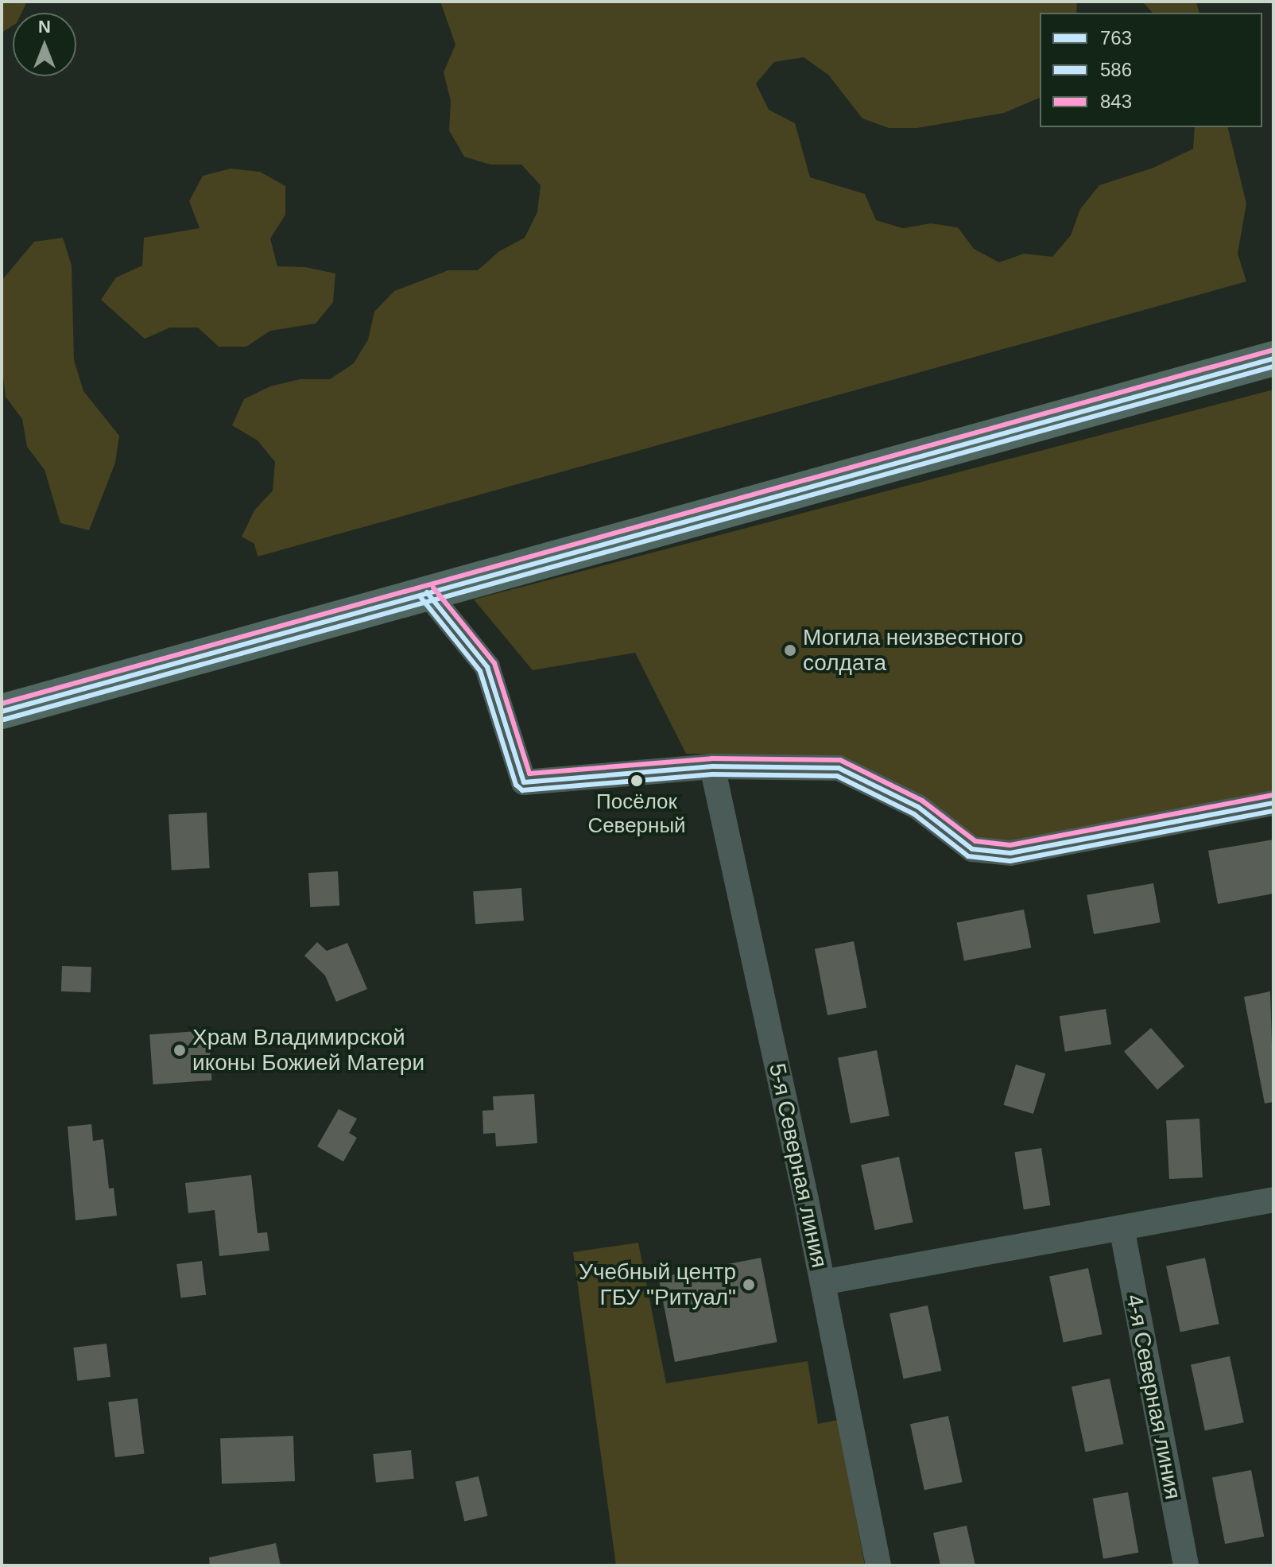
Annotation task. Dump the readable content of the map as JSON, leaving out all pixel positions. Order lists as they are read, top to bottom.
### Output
{
  "streets": {
    "street": ["5-я Северная линия", "4-я Северная линия"]
  },
  "places": [
    "Могила неизвестного солдата",
    "Посёлок Северный",
    "Храм Владимирской иконы Божией Матери",
    "Учебный центр ГБУ \"Ритуал\""
  ],
  "lines": ["transit line 843", "transit line 763", "transit line 586"],
  "legend": ["763", "586", "843"],
  "north": "top"
}
